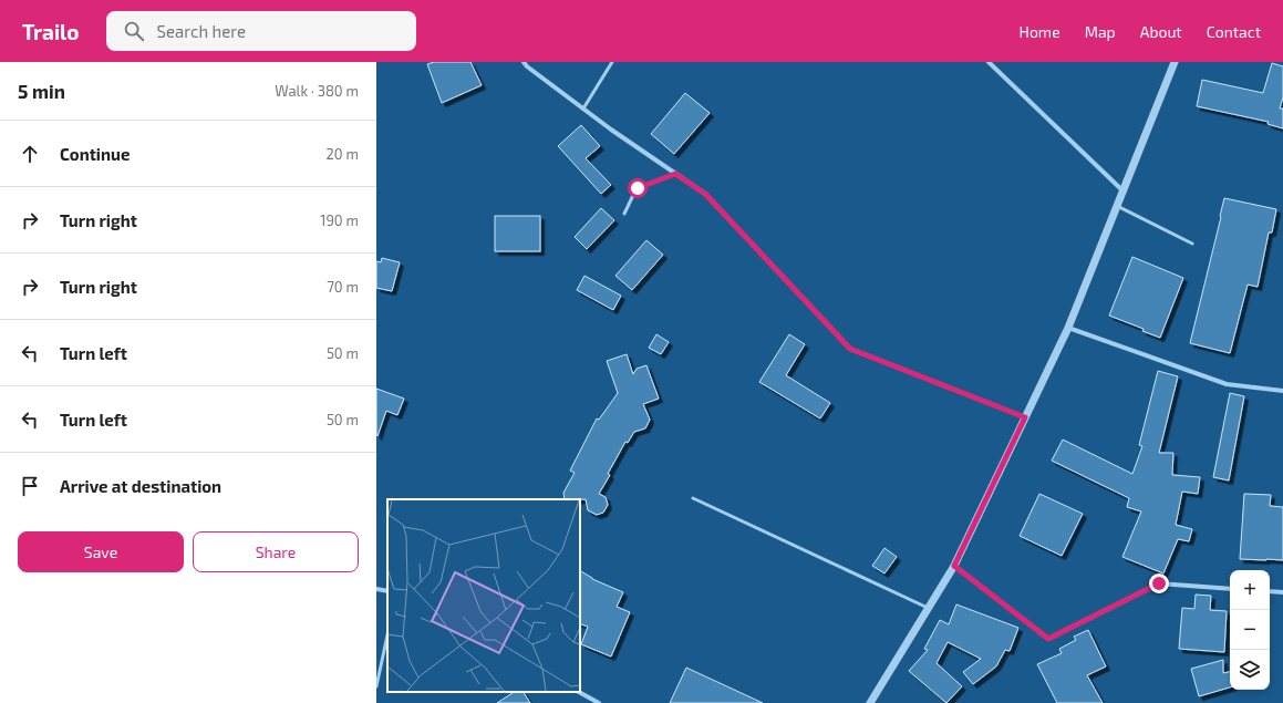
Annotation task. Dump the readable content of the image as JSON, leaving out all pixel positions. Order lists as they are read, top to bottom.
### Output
{
  "page": {
    "header": "Trailo",
    "search": "Search here",
    "nav": [
      "Home",
      "Map",
      "About",
      "Contact"
    ],
    "heading": ["5 min", "Walk · 380 m"],
    "list": [
      ["Continue", "20 m"],
      ["Turn right", "190 m"],
      ["Turn right", "70 m"],
      ["Turn left", "50 m"],
      ["Turn left", "50 m"],
      "Arrive at destination"
    ],
    "buttons": ["Save", "Share"],
    "map_buttons": ["+", "−"]
  }
}
